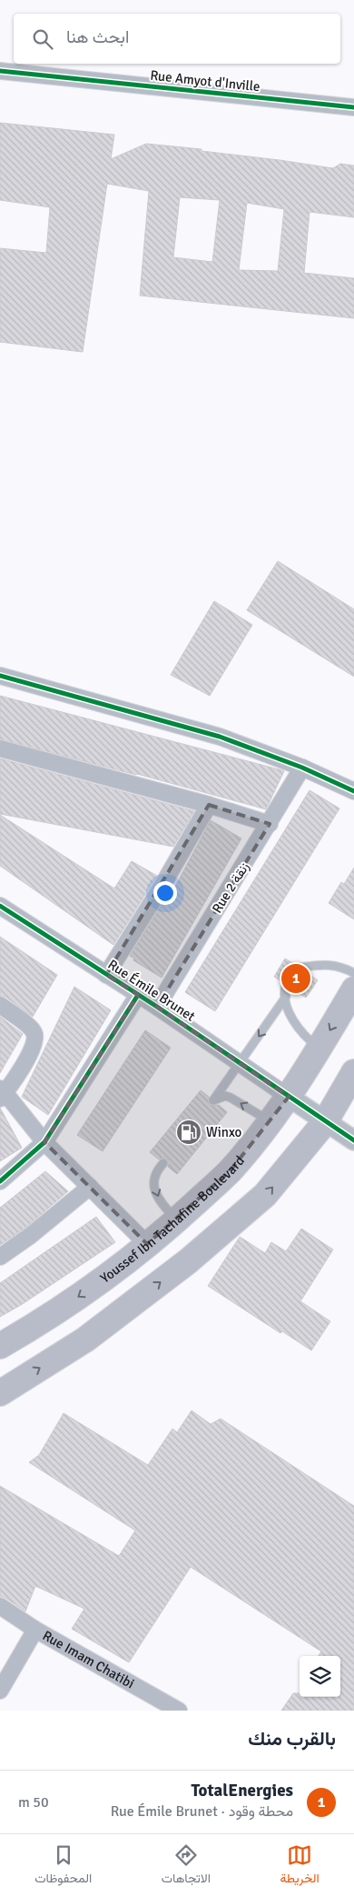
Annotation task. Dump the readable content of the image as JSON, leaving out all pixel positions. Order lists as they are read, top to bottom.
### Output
{
  "streets": {
    "main road": ["Youssef Ibn Tachafine Boulevard"],
    "street": [
      "Rue Amyot d'Inville",
      "Rue 2 زنقة",
      "Rue Émile Brunet",
      "Rue Imam Chatibi"
    ]
  },
  "crossings": [
    ["Rue 2 زنقة", "Rue Émile Brunet"],
    ["Rue Émile Brunet", "Youssef Ibn Tachafine Boulevard"]
  ],
  "places": {
    "fuel station": ["Winxo"]
  },
  "page": {
    "search": "ابحث هنا",
    "pins": "1",
    "heading": "بالقرب منك",
    "list": [
      {
        "mark": "1",
        "name": "TotalEnergies",
        "note": "محطة وقود · Rue Émile Brunet",
        "value": "50 m"
      }
    ],
    "nav": ["الخريطة", "الاتجاهات", "المحفوظات"]
  }
}
